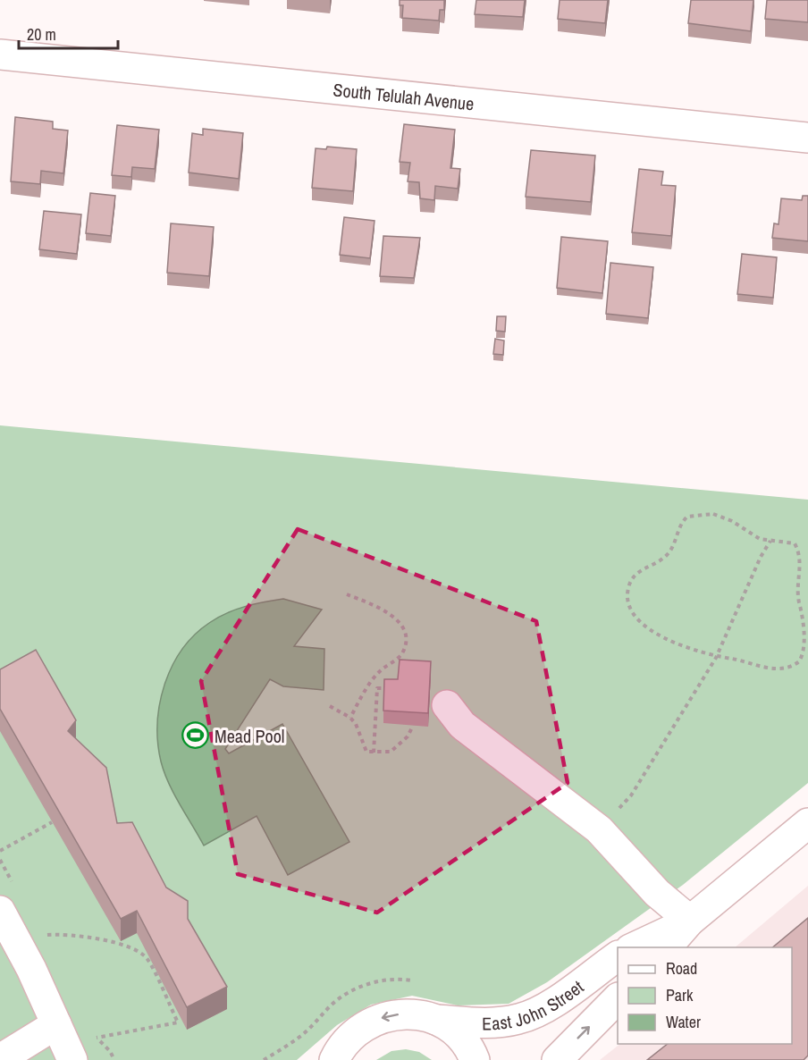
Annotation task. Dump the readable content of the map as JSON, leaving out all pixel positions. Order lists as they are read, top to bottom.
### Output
{
  "streets": {
    "street": ["South Telulah Avenue", "East John Street"]
  },
  "places": {
    "sports": ["Mead Pool"]
  },
  "legend": ["Road", "Park", "Water"],
  "scale_bar": "20 m"
}
